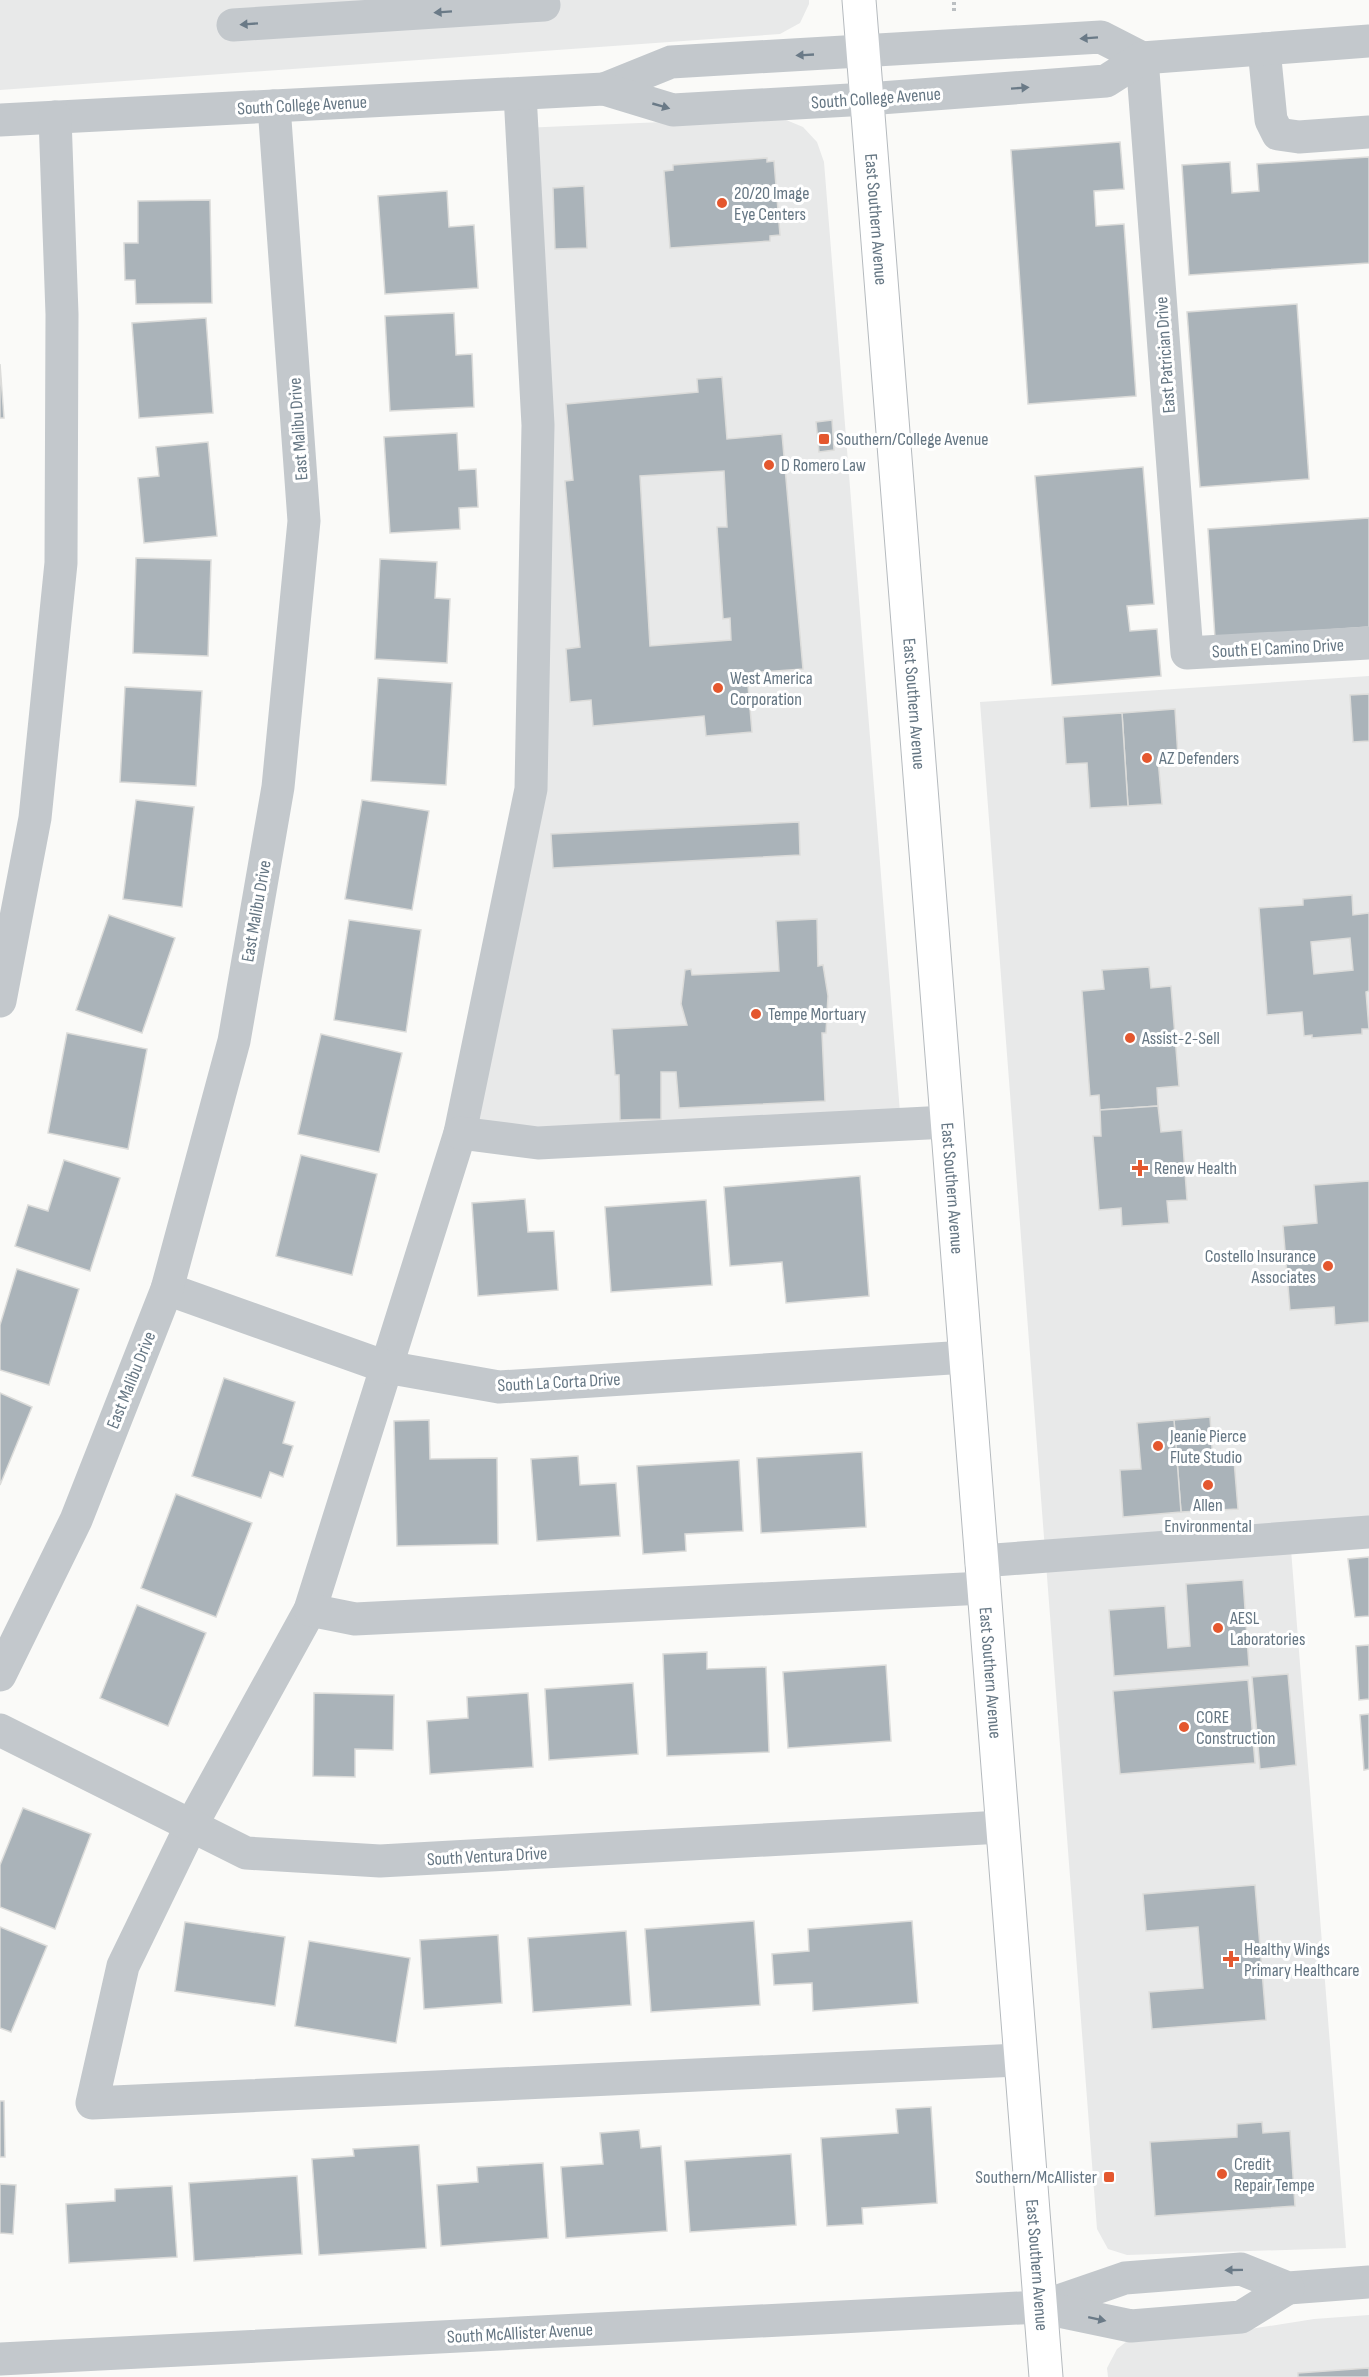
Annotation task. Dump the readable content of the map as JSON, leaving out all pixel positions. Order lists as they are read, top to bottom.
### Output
{
  "streets": {
    "main road": ["East Southern Avenue"],
    "street": [
      "South College Avenue",
      "East Patrician Drive",
      "East Malibu Drive",
      "South El Camino Drive",
      "South La Corta Drive",
      "South Ventura Drive",
      "South McAllister Avenue"
    ]
  },
  "crossings": [
    ["South College Avenue", "East Southern Avenue"],
    ["South College Avenue", "East Patrician Drive"],
    ["South College Avenue", "East Malibu Drive"],
    ["East Southern Avenue", "South La Corta Drive"],
    ["East Southern Avenue", "South Ventura Drive"],
    ["East Southern Avenue", "South McAllister Avenue"],
    ["East Patrician Drive", "South El Camino Drive"],
    ["East Malibu Drive", "South La Corta Drive"]
  ],
  "places": {
    "other": [
      "20/20 Image Eye Centers",
      "D Romero Law",
      "West America Corporation",
      "AZ Defenders",
      "Tempe Mortuary",
      "Assist-2-Sell",
      "Costello Insurance Associates",
      "Jeanie Pierce Flute Studio",
      "Allen Environmental",
      "AESL Laboratories",
      "CORE Construction",
      "Credit Repair Tempe"
    ],
    "transit": ["Southern/College Avenue", "Southern/McAllister"],
    "health": ["Renew Health", "Healthy Wings Primary Healthcare"]
  }
}
